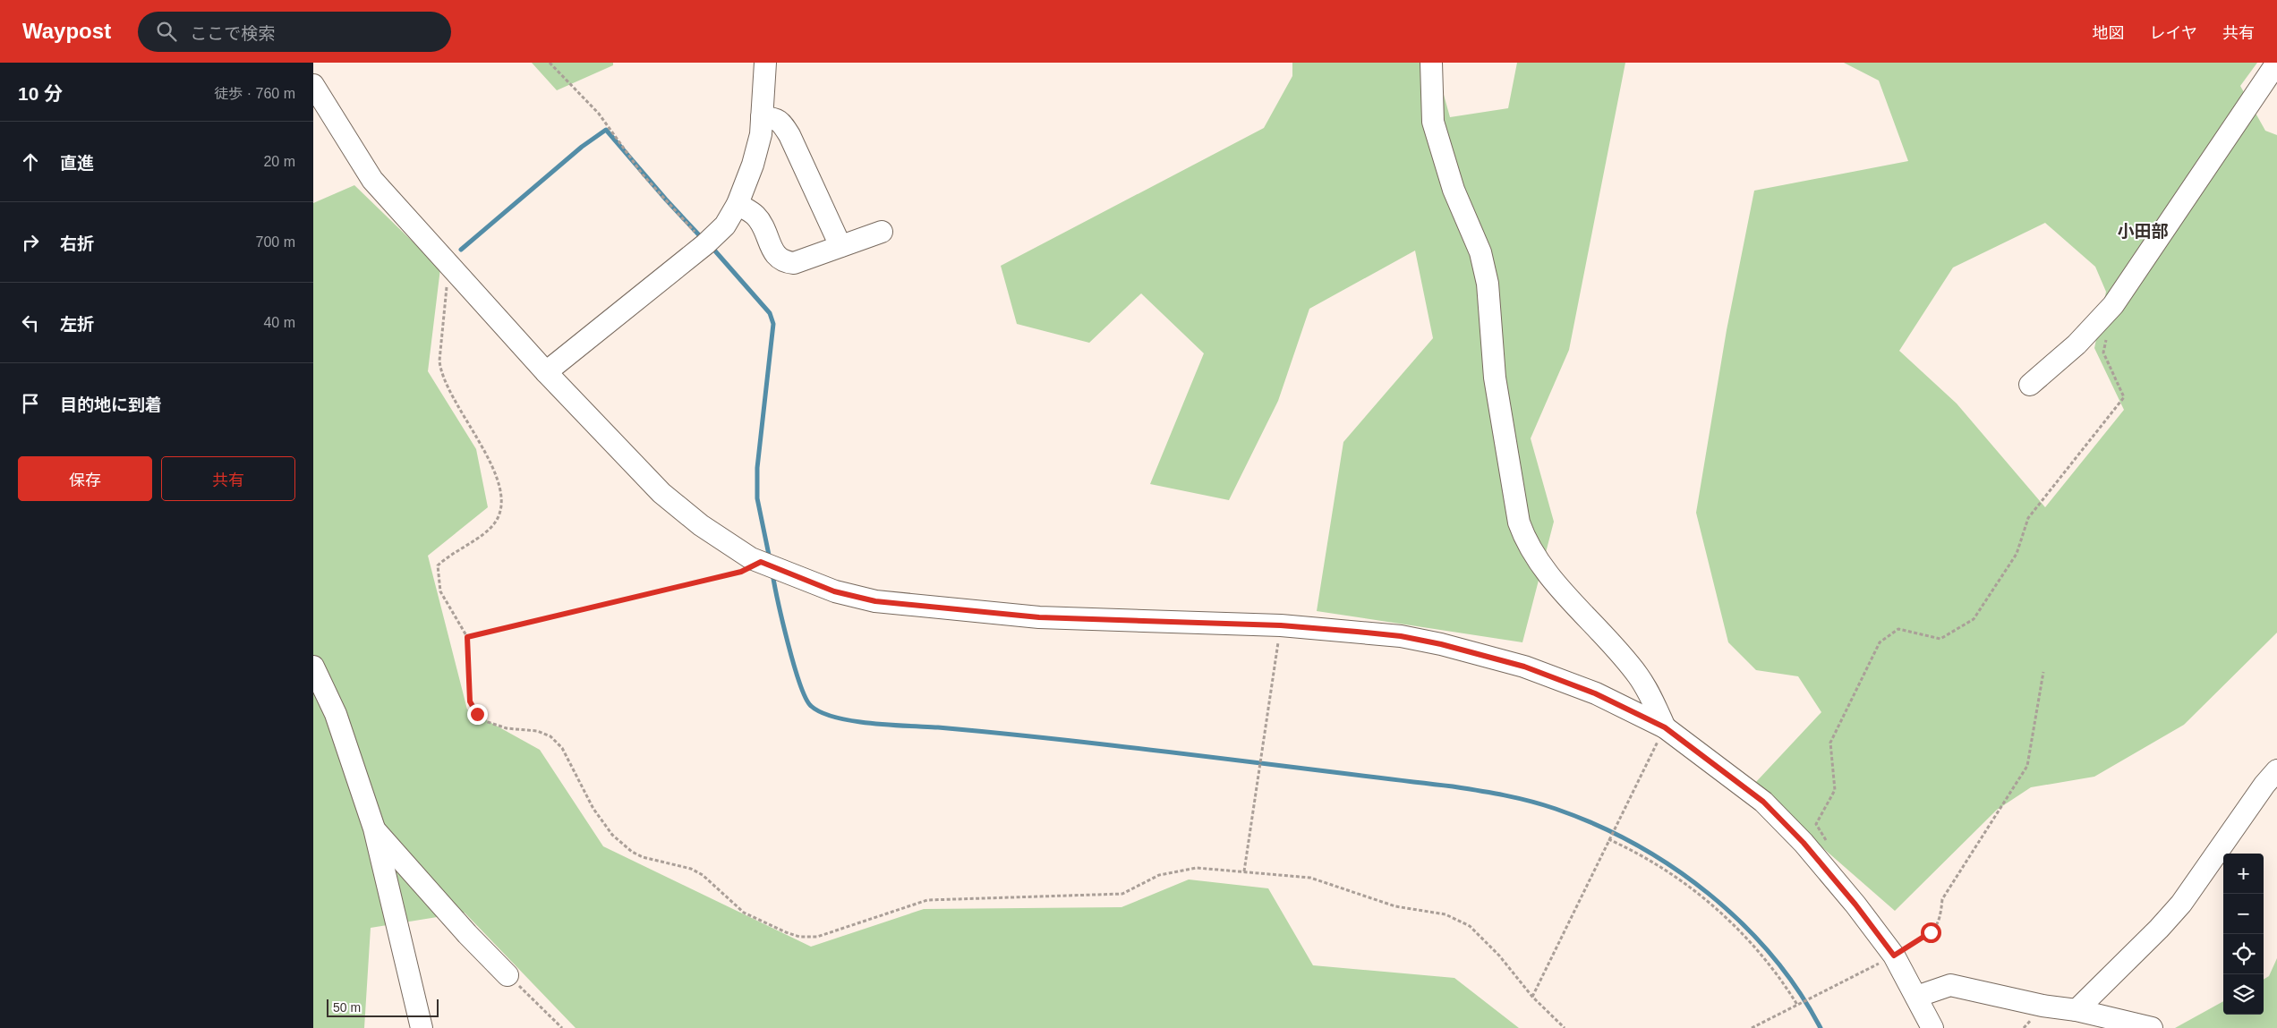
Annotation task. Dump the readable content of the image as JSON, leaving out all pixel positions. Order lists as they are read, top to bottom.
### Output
{
  "districts": ["小田部"],
  "scale_bar": "50 m",
  "page": {
    "header": "Waypost",
    "search": "ここで検索",
    "nav": ["地図", "レイヤ", "共有"],
    "heading": ["10 分", "徒歩 · 760 m"],
    "list": [
      ["直進", "20 m"],
      ["右折", "700 m"],
      ["左折", "40 m"],
      "目的地に到着"
    ],
    "buttons": ["保存", "共有"],
    "map_buttons": ["+", "−"],
    "scale": "50 m"
  }
}
